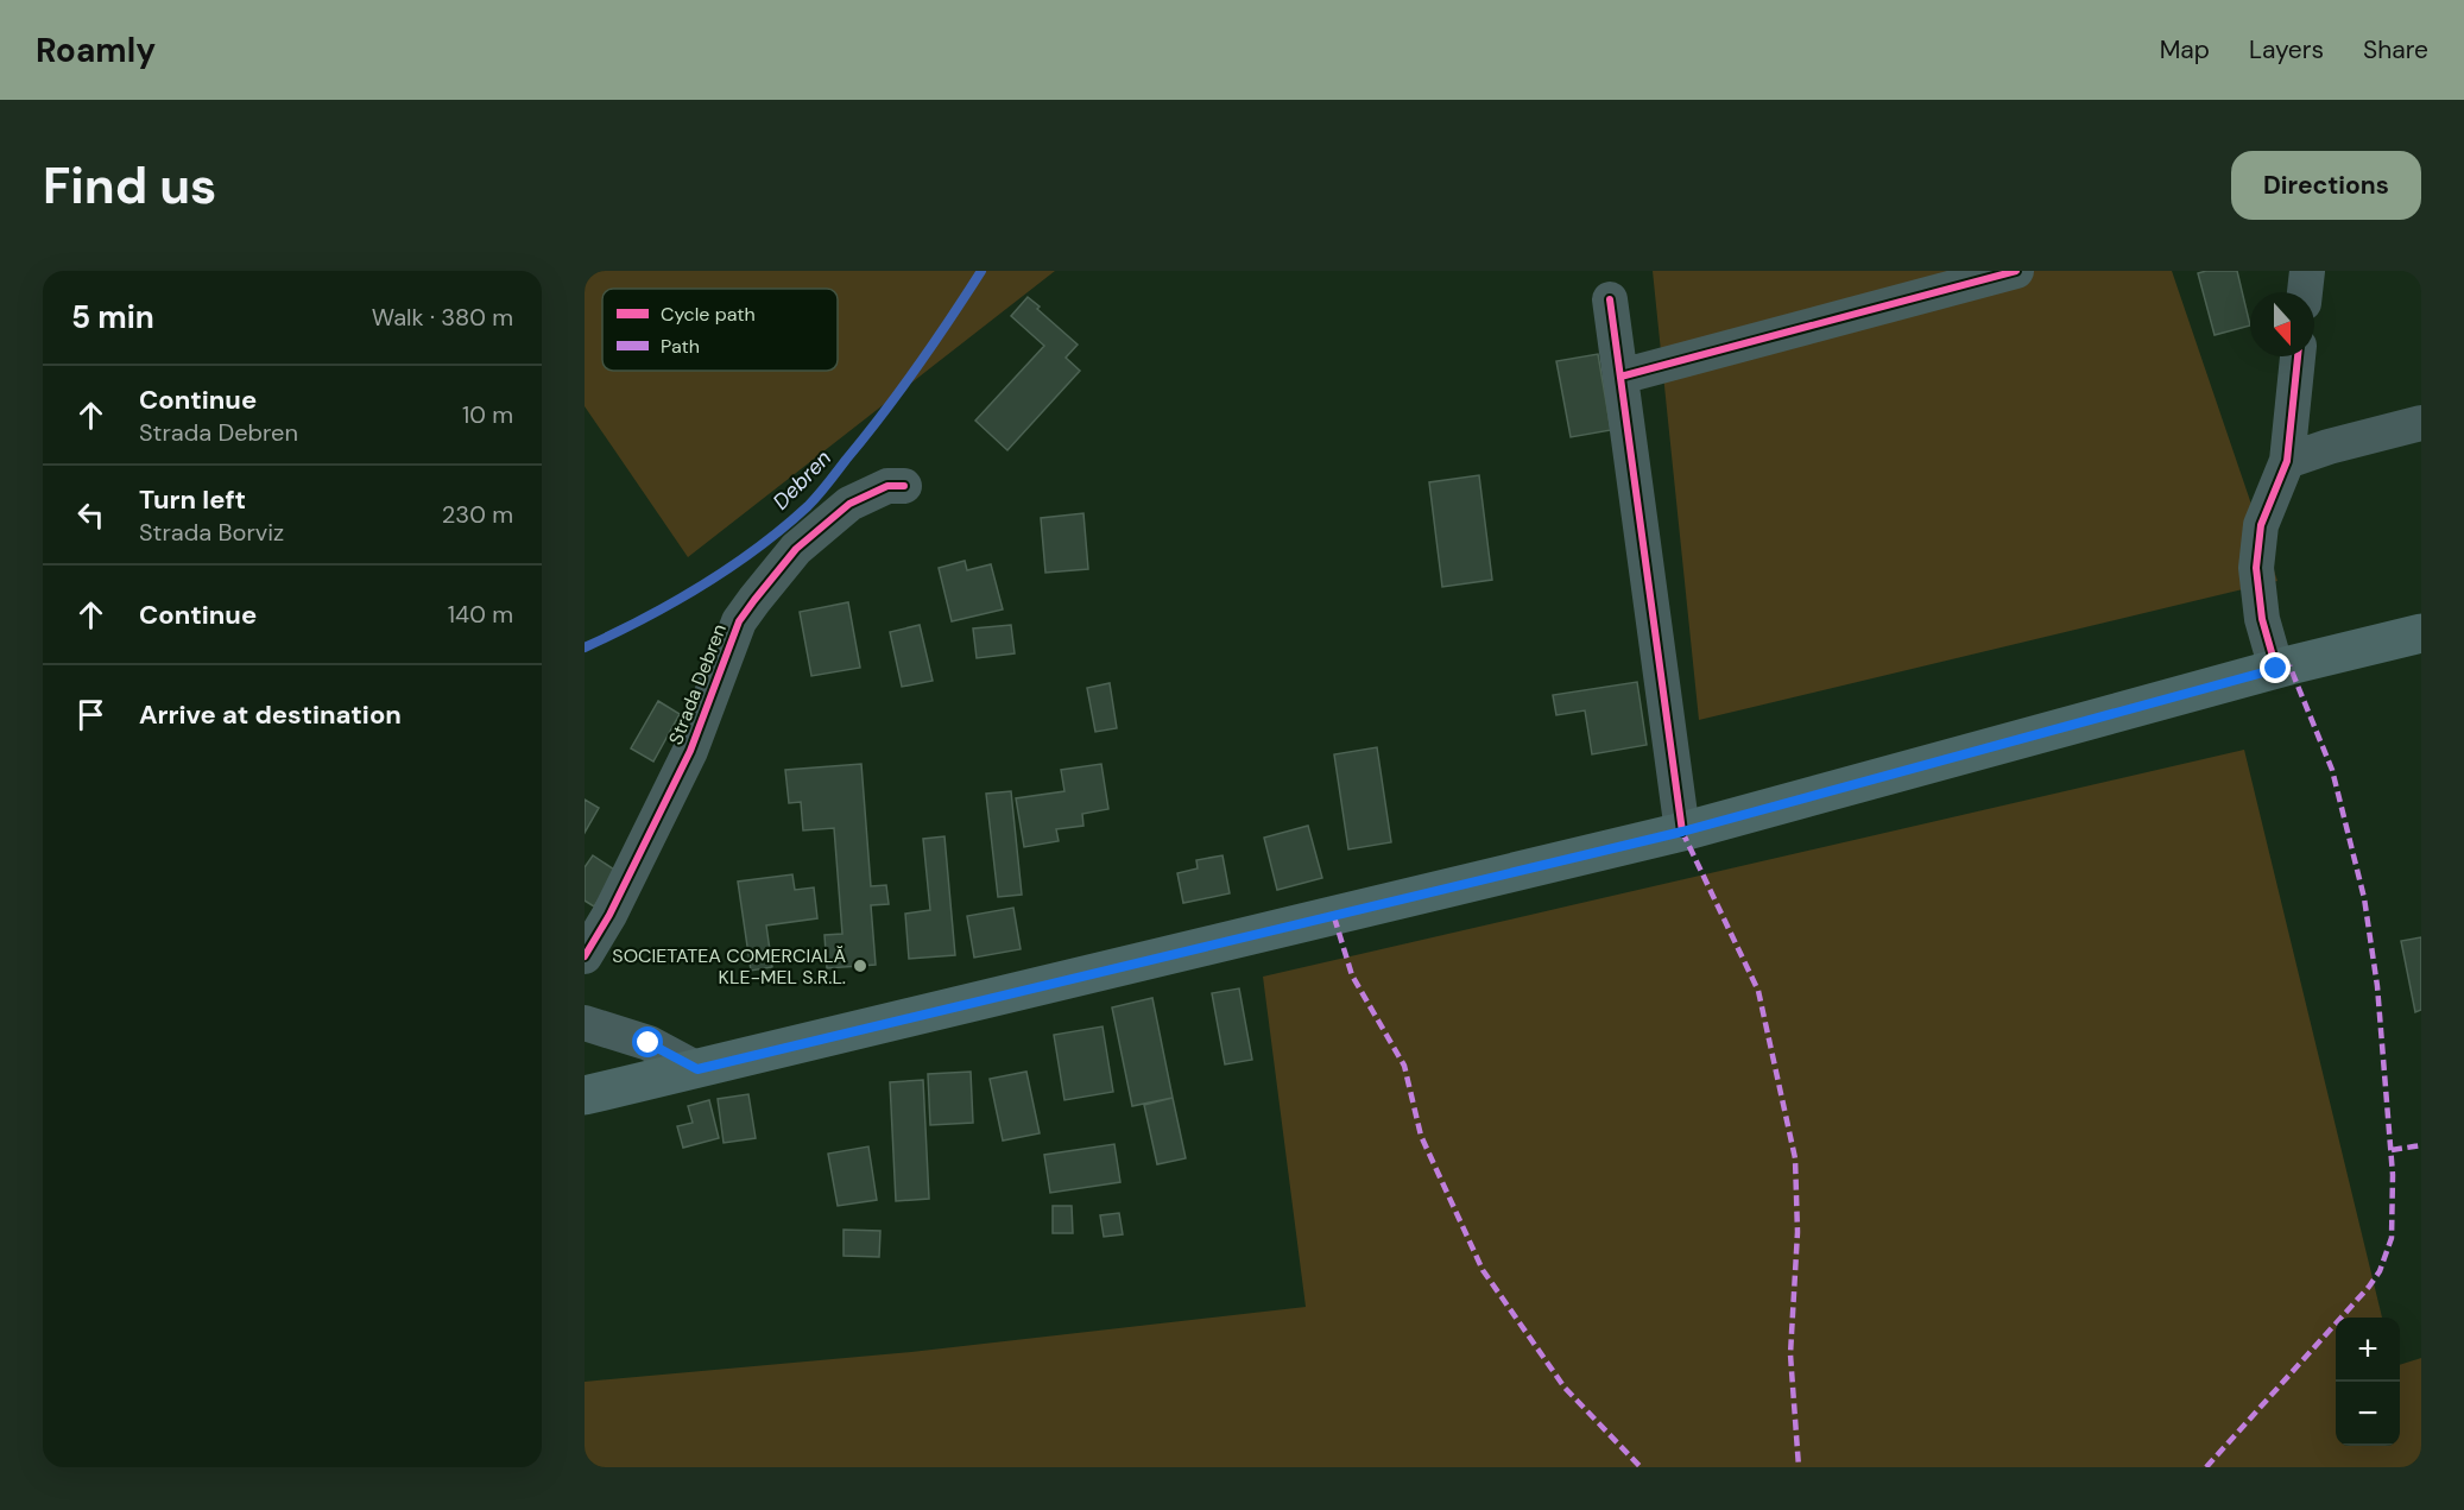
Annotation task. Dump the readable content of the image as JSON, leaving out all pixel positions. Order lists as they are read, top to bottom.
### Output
{
  "streets": {
    "street": ["Strada Debren"]
  },
  "water": ["Debren"],
  "places": ["SOCIETATEA COMERCIALĂ KLE-MEL S.R.L."],
  "legend": ["Cycle path", "Path"],
  "north": "bottom",
  "page": {
    "header": "Roamly",
    "nav": ["Map", "Layers", "Share"],
    "buttons": "Directions",
    "title": "Find us",
    "heading": ["5 min", "Walk · 380 m"],
    "list": [
      ["Continue", "Strada Debren", "10 m"],
      ["Turn left", "Strada Borviz", "230 m"],
      ["Continue", "140 m"],
      "Arrive at destination"
    ],
    "map_buttons": ["+", "−"]
  }
}
